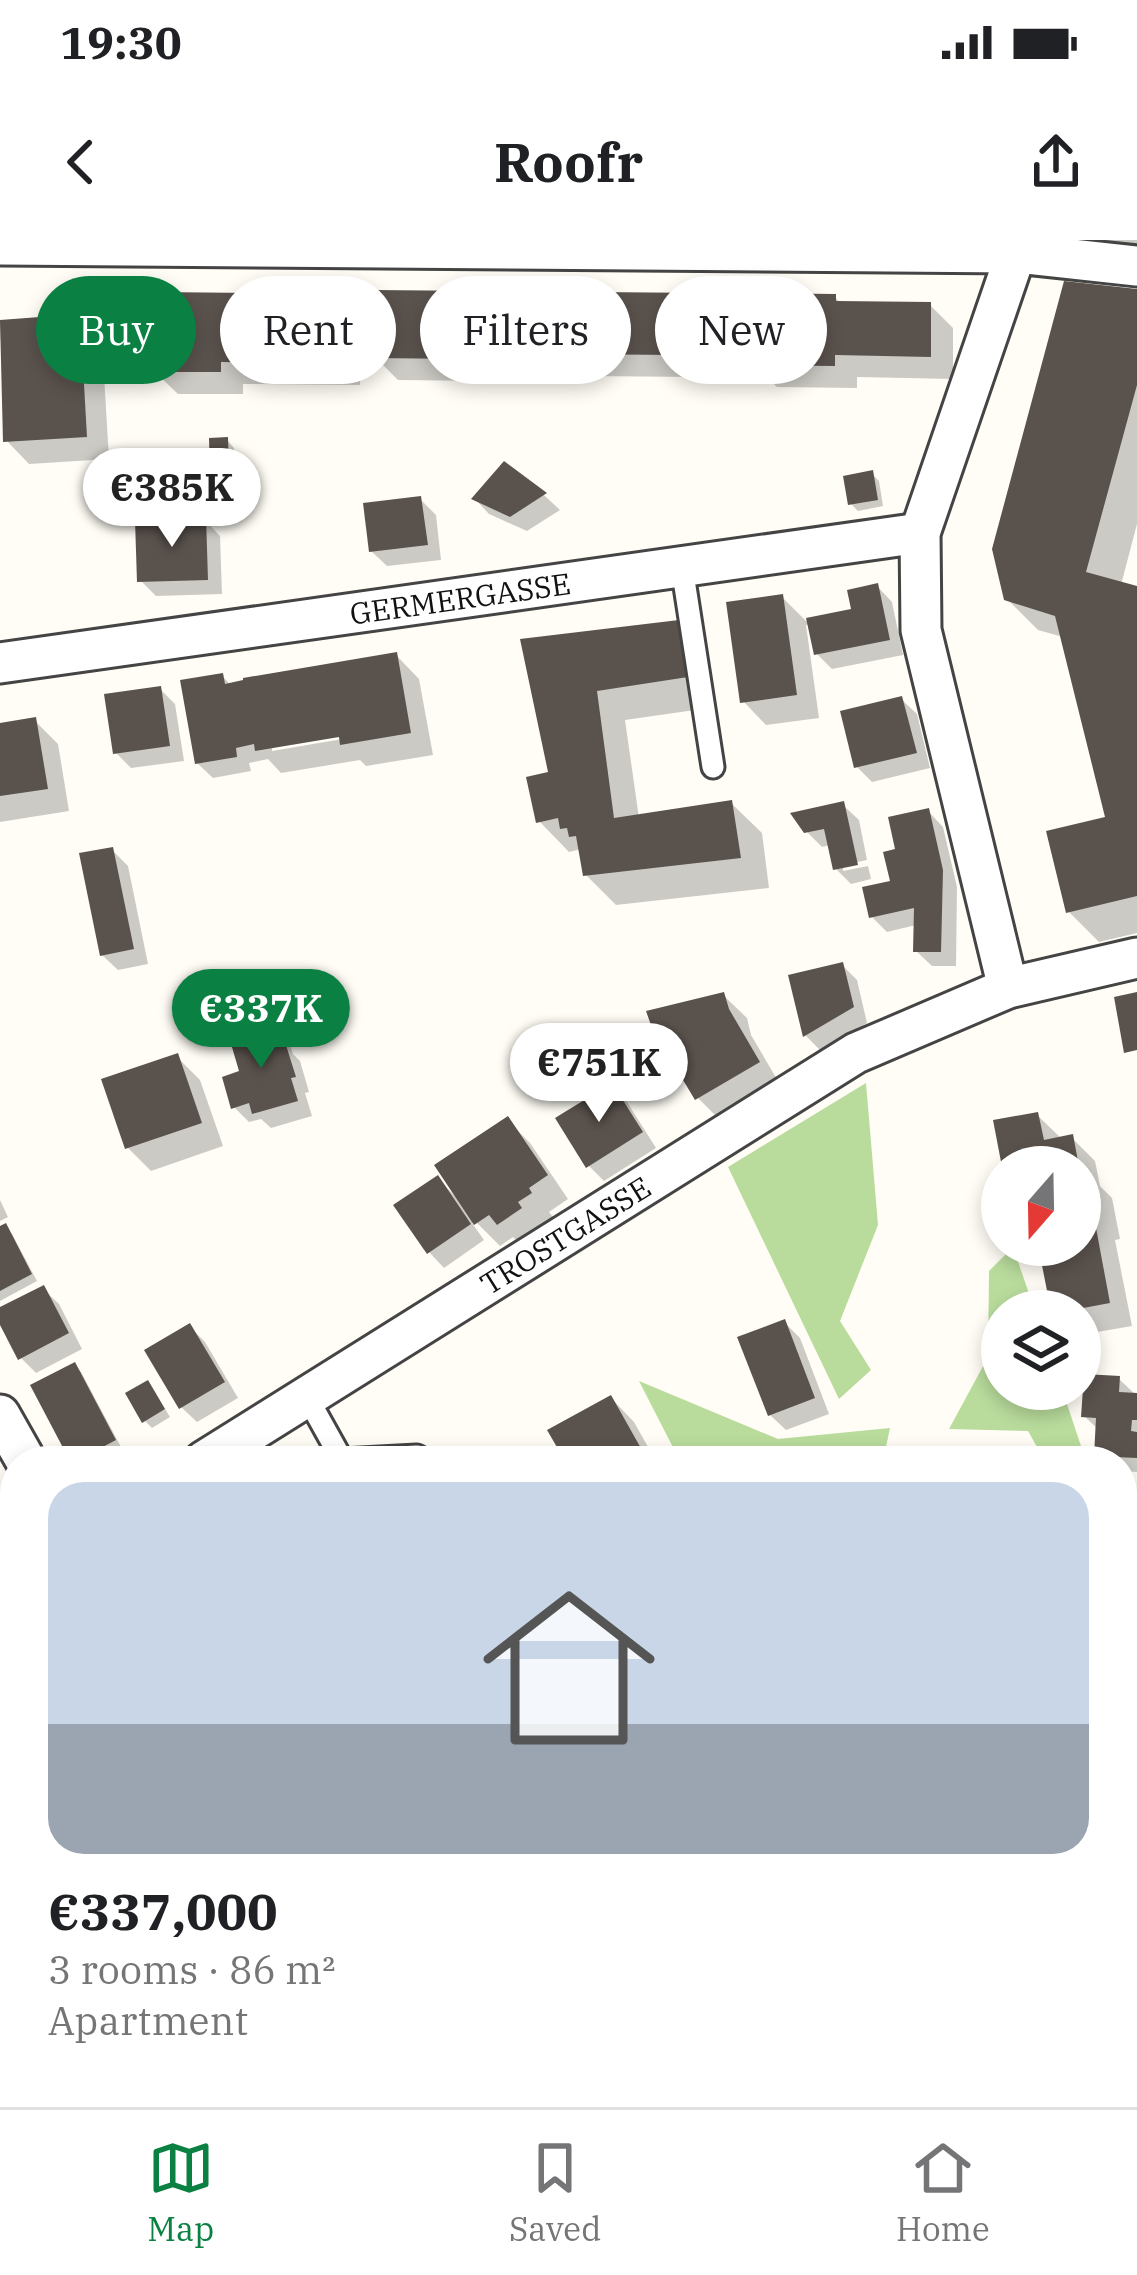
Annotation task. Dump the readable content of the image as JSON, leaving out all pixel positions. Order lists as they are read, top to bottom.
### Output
{
  "streets": {
    "street": ["GERMERGASSE", "TROSTGASSE"]
  },
  "north": "bottom",
  "page": {
    "status": "19:30",
    "header": "Roofr",
    "chip": [
      "Buy",
      "Rent",
      "Filters",
      "New"
    ],
    "price": ["€385K", "€337K", "€751K"],
    "list": [
      {
        "name": "€337,000",
        "note": "3 rooms · 86 m² · Apartment"
      }
    ],
    "tabs": ["Map", "Saved", "Home"]
  }
}
